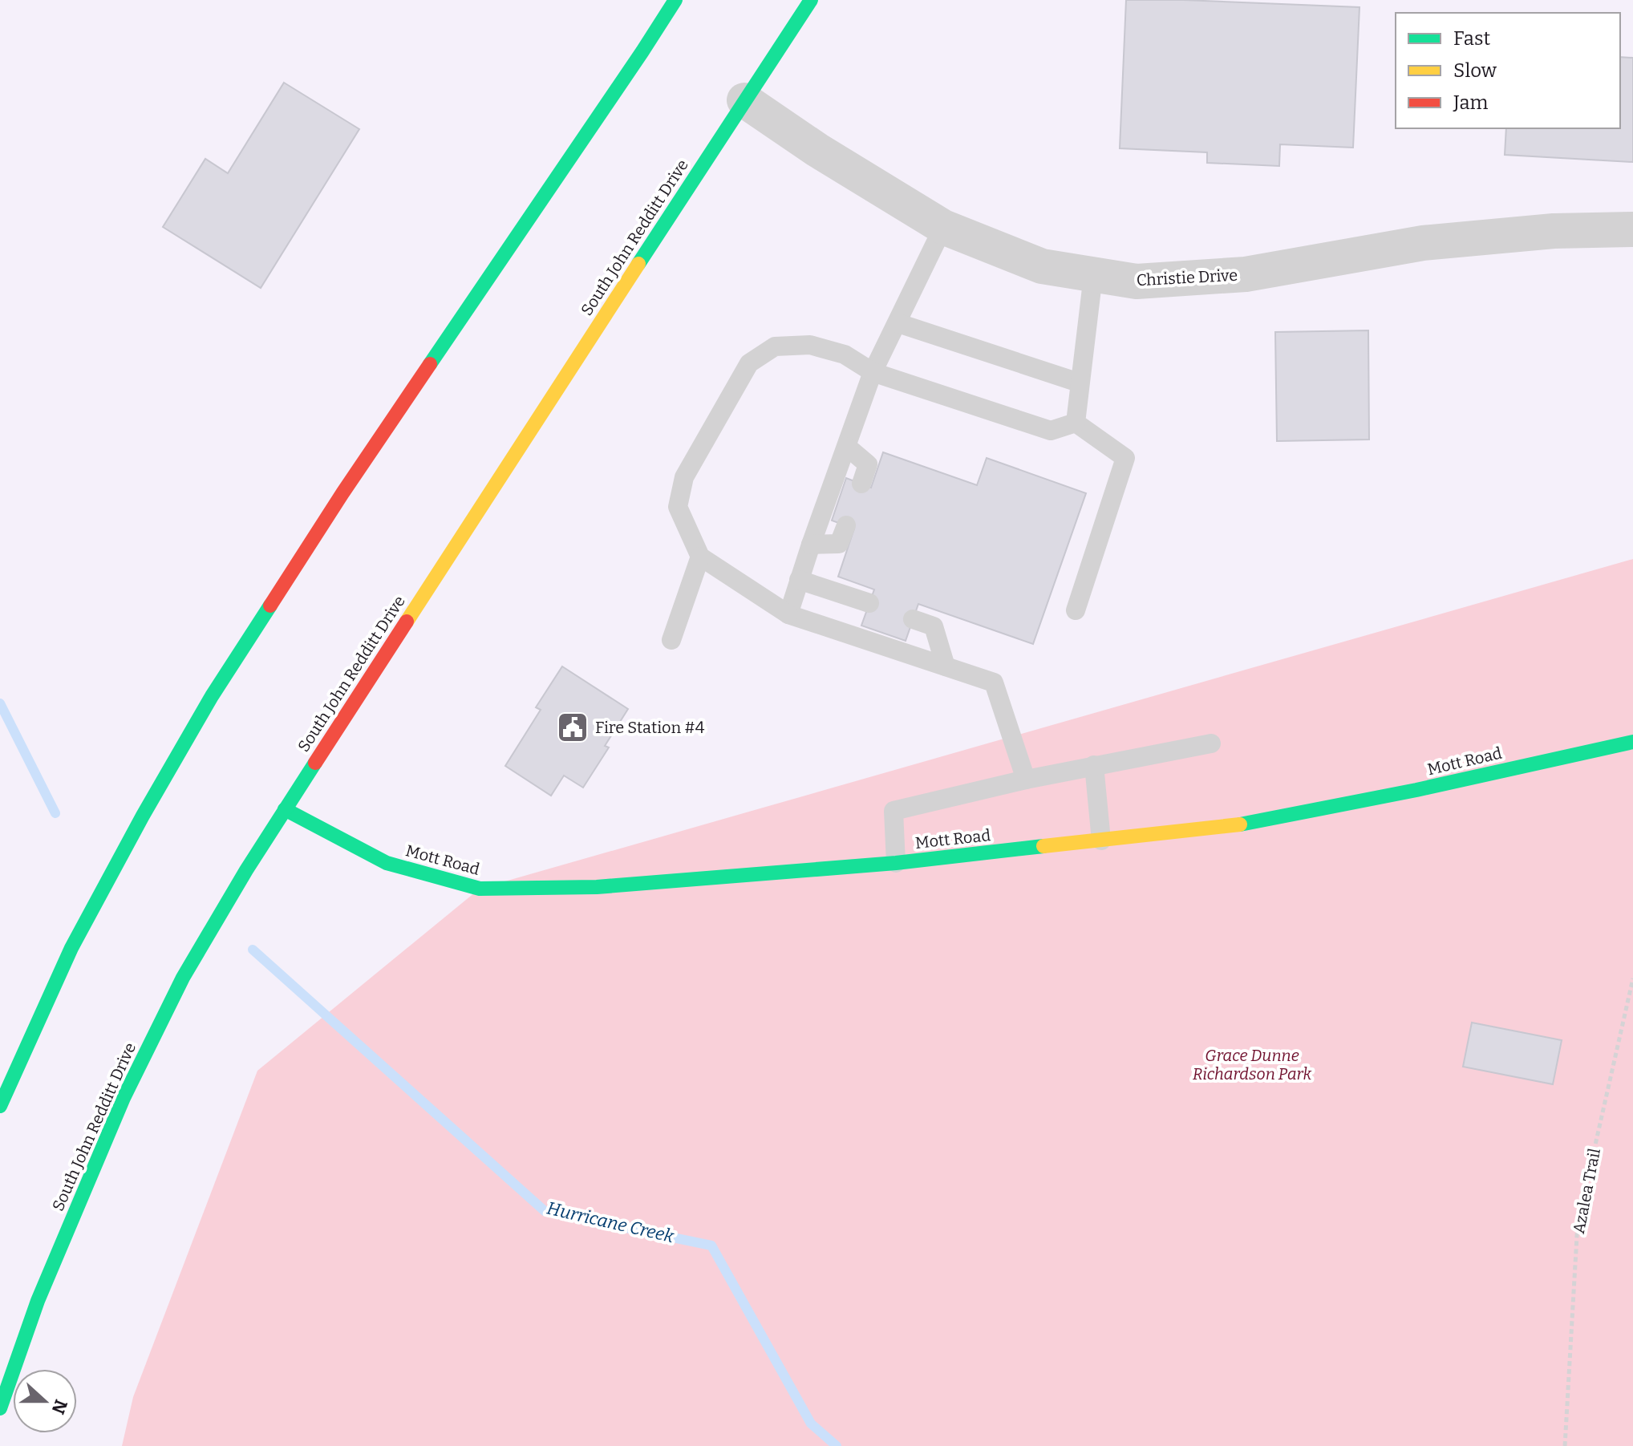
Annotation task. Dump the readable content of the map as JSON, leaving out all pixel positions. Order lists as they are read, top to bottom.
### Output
{
  "streets": {
    "main road": ["South John Redditt Drive", "Mott Road"],
    "street": ["Christie Drive"],
    "path": ["Azalea Trail"]
  },
  "crossings": [
    ["South John Redditt Drive", "Christie Drive"],
    ["South John Redditt Drive", "Mott Road"]
  ],
  "water": ["Hurricane Creek"],
  "parks": ["Grace Dunne Richardson Park"],
  "places": {
    "public building": ["Fire Station #4"]
  },
  "legend": ["Fast", "Slow", "Jam"],
  "north": "right"
}
